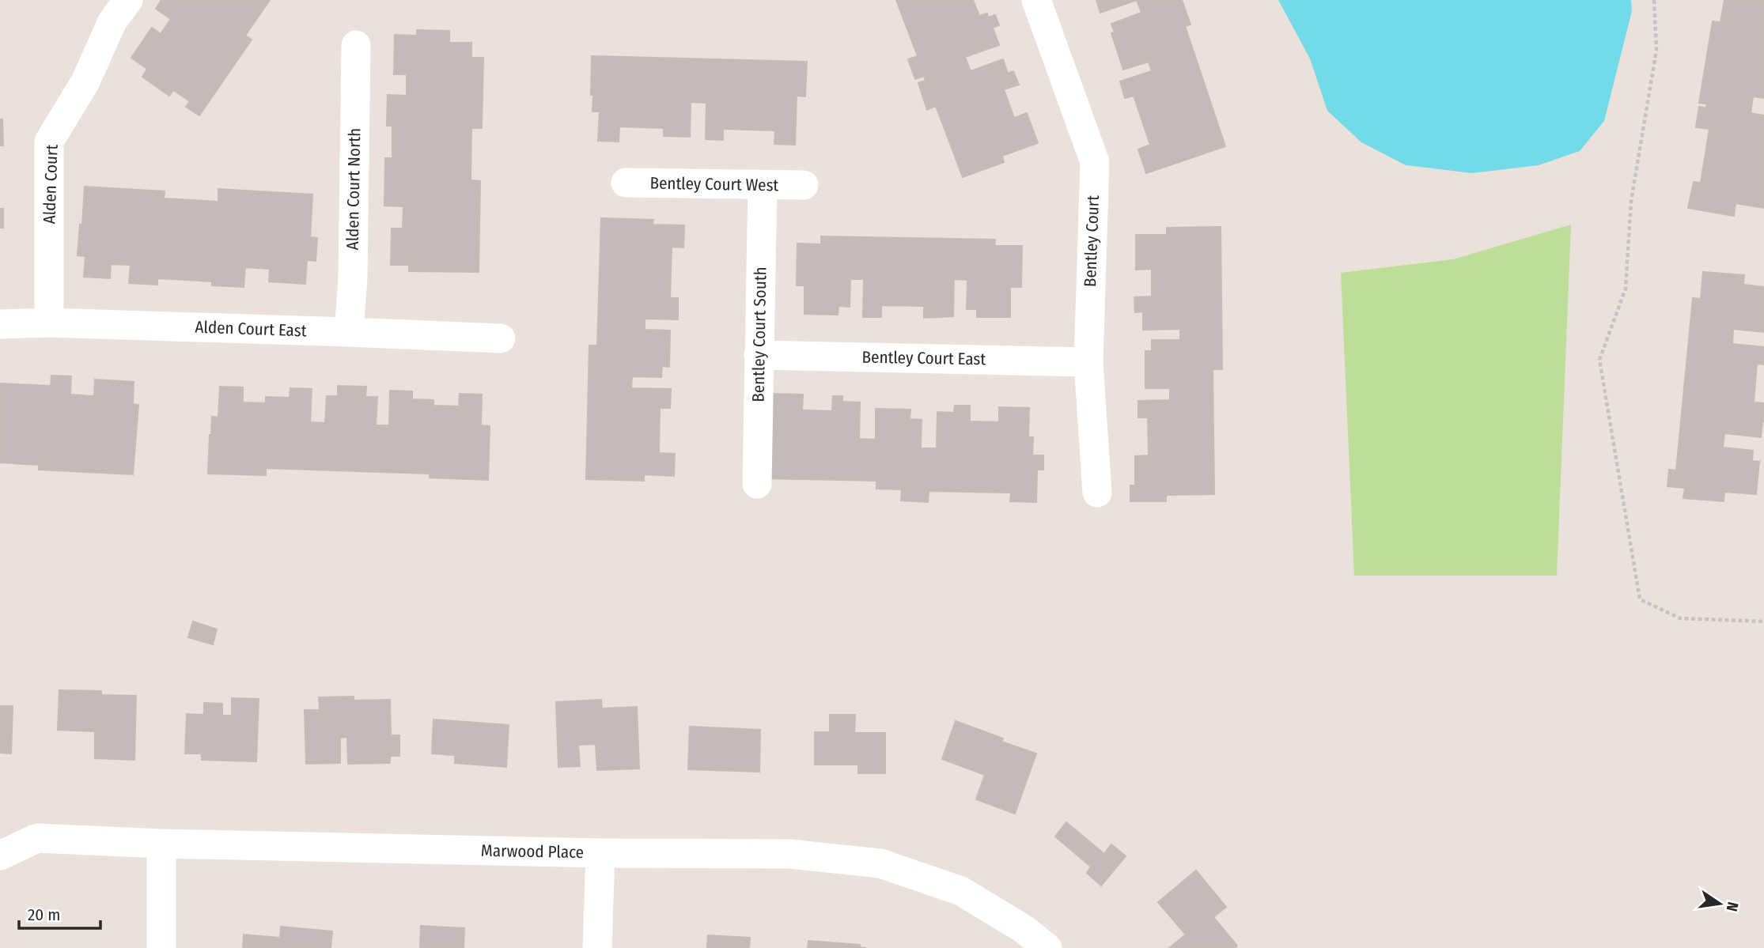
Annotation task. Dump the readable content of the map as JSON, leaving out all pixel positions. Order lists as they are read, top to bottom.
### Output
{
  "streets": {
    "street": [
      "Alden Court",
      "Bentley Court West",
      "Alden Court North",
      "Bentley Court",
      "Alden Court East",
      "Bentley Court South",
      "Bentley Court East",
      "Marwood Place"
    ]
  },
  "crossings": [
    ["Alden Court", "Alden Court East"],
    ["Bentley Court West", "Bentley Court South"],
    ["Alden Court North", "Alden Court East"],
    ["Bentley Court", "Bentley Court East"],
    ["Bentley Court South", "Bentley Court East"]
  ],
  "scale_bar": "20 m",
  "north": "right"
}
